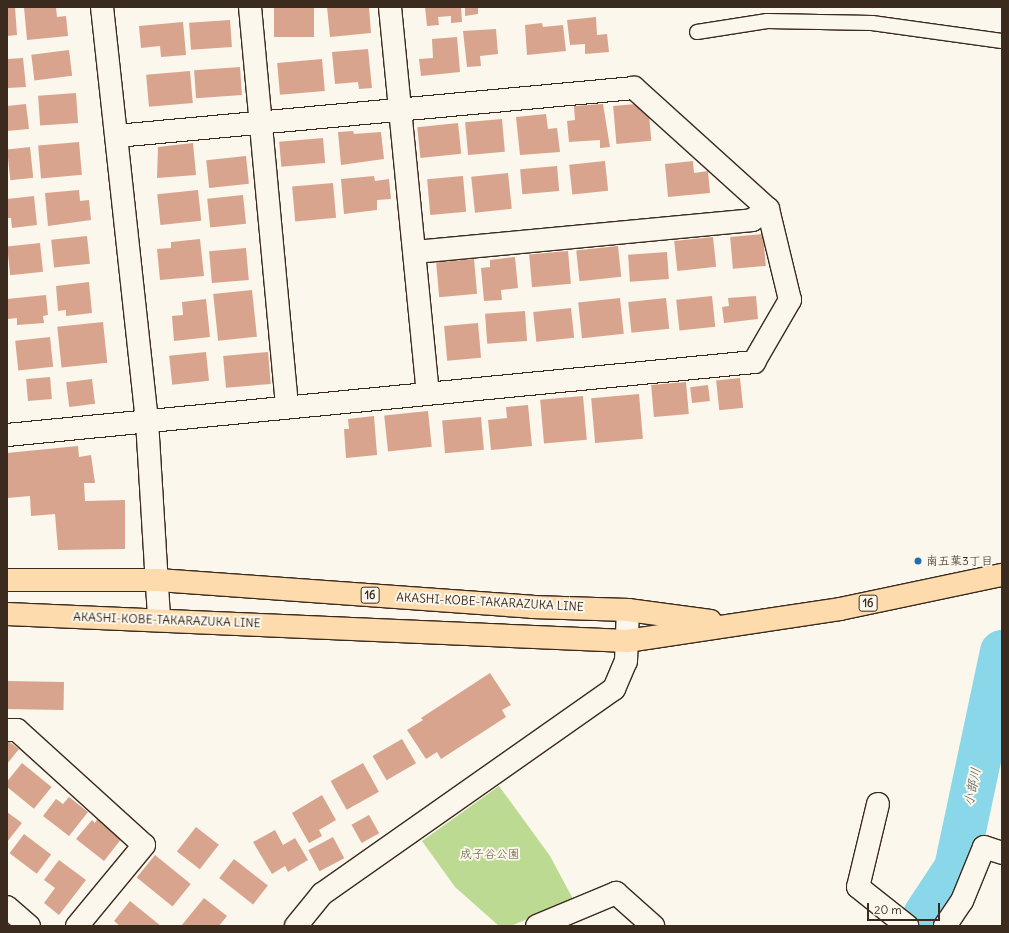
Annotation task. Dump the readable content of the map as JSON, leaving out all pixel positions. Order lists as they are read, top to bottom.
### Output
{
  "streets": {
    "main road": ["16", "AKASHI-KOBE-TAKARAZUKA LINE"]
  },
  "water": ["小部川"],
  "parks": ["成子谷公園"],
  "places": ["南五葉3丁目"],
  "scale_bar": "20 m"
}
